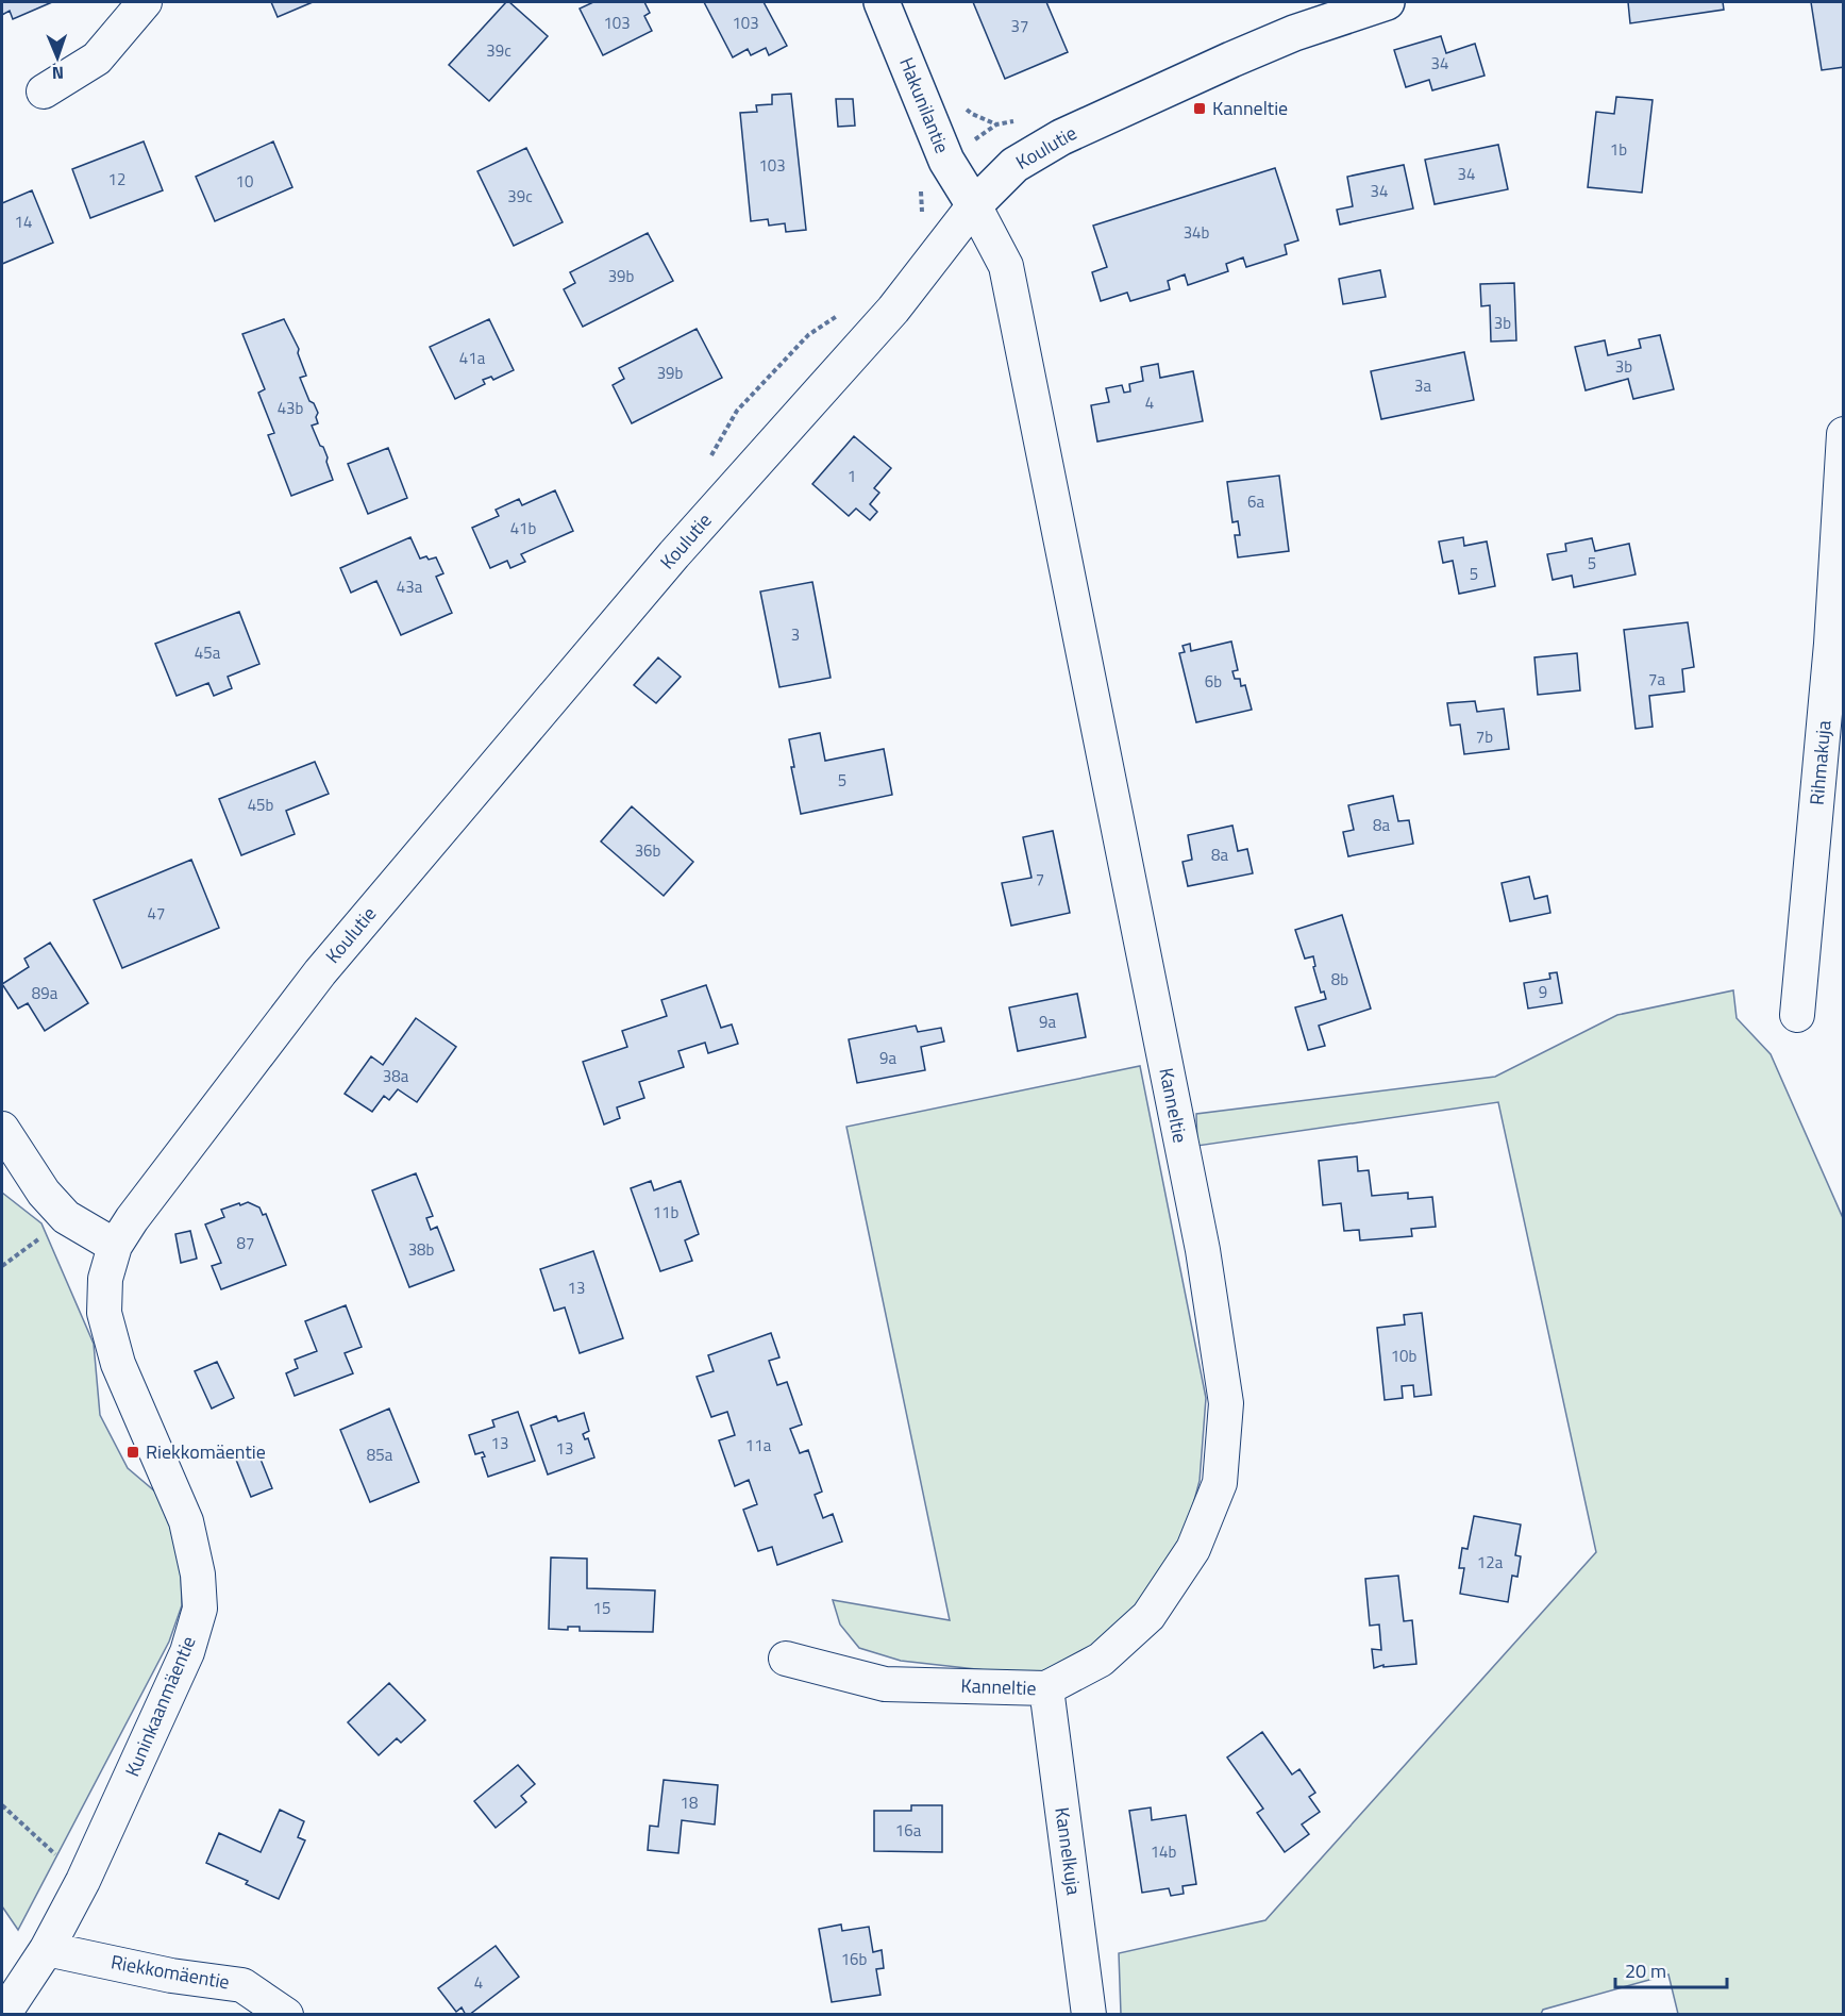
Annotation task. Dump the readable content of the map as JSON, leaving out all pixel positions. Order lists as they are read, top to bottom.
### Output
{
  "streets": {
    "street": [
      "Hakunilantie",
      "Koulutie",
      "Rihmakuja",
      "Kanneltie",
      "Kuninkaanmäentie",
      "Kannelkuja",
      "Riekkomäentie"
    ]
  },
  "crossings": [
    ["Hakunilantie", "Koulutie"],
    ["Hakunilantie", "Kanneltie"],
    ["Koulutie", "Kanneltie"],
    ["Koulutie", "Kuninkaanmäentie"],
    ["Kanneltie", "Kannelkuja"],
    ["Kuninkaanmäentie", "Riekkomäentie"]
  ],
  "places": {
    "transit": ["Kanneltie", "Riekkomäentie"]
  },
  "house_numbers": [
    "103",
    "103",
    "37",
    "39c",
    "34",
    "1b",
    "103",
    "34",
    "12",
    "10",
    "34",
    "39c",
    "14",
    "34b",
    "39b",
    "3b",
    "41a",
    "3b",
    "39b",
    "3a",
    "4",
    "43b",
    "1",
    "6a",
    "41b",
    "5",
    "5",
    "43a",
    "3",
    "45a",
    "7a",
    "6b",
    "7b",
    "5",
    "45b",
    "8a",
    "36b",
    "8a",
    "7",
    "47",
    "8b",
    "9",
    "89a",
    "9a",
    "9a",
    "38a",
    "11b",
    "87",
    "38b",
    "13",
    "10b",
    "13",
    "11a",
    "13",
    "85a",
    "12a",
    "15",
    "18",
    "16a",
    "14b",
    "16b",
    "4"
  ],
  "scale_bar": "20 m",
  "north": "bottom"
}
